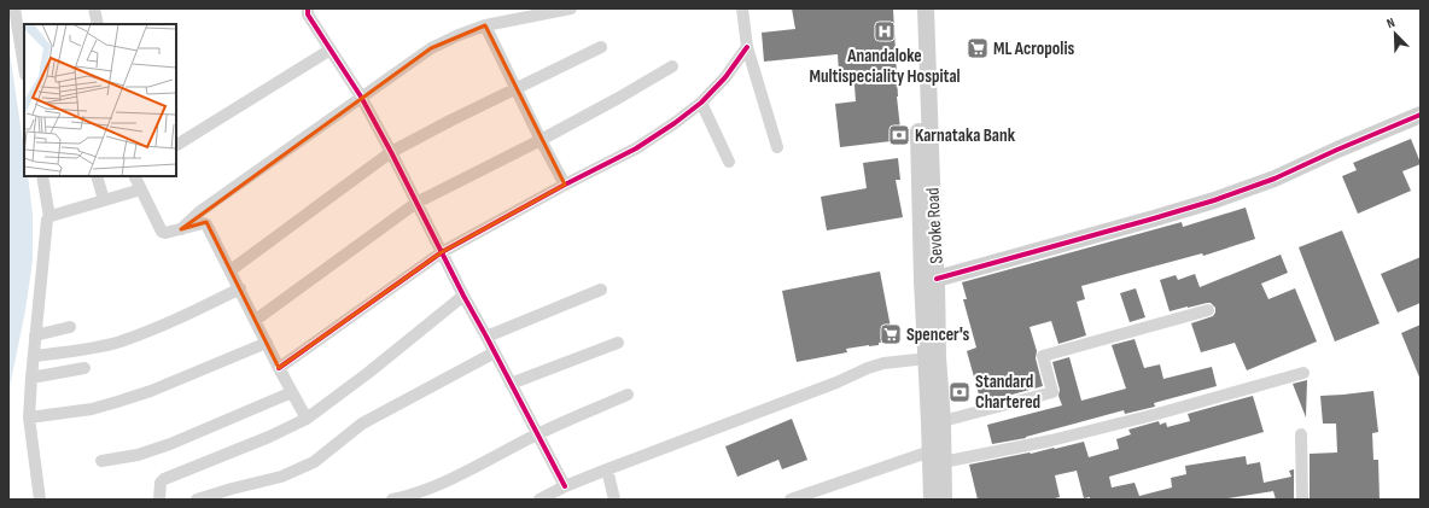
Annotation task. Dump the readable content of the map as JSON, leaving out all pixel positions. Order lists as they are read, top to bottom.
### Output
{
  "streets": {
    "main road": ["Sevoke Road"]
  },
  "places": {
    "hospital": ["Anandaloke Multispeciality Hospital"],
    "supermarket": ["ML Acropolis", "Spencer's"],
    "bank": ["Karnataka Bank", "Standard Chartered"]
  },
  "north": "top left"
}
